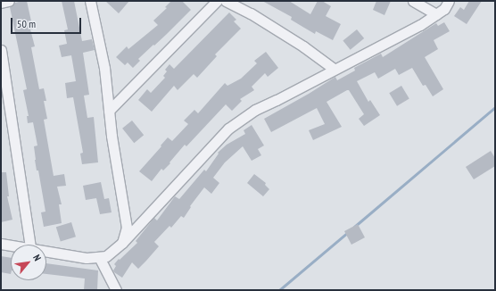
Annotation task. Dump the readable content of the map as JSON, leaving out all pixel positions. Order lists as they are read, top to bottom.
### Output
{
  "scale_bar": "50 m",
  "north": "top right"
}
